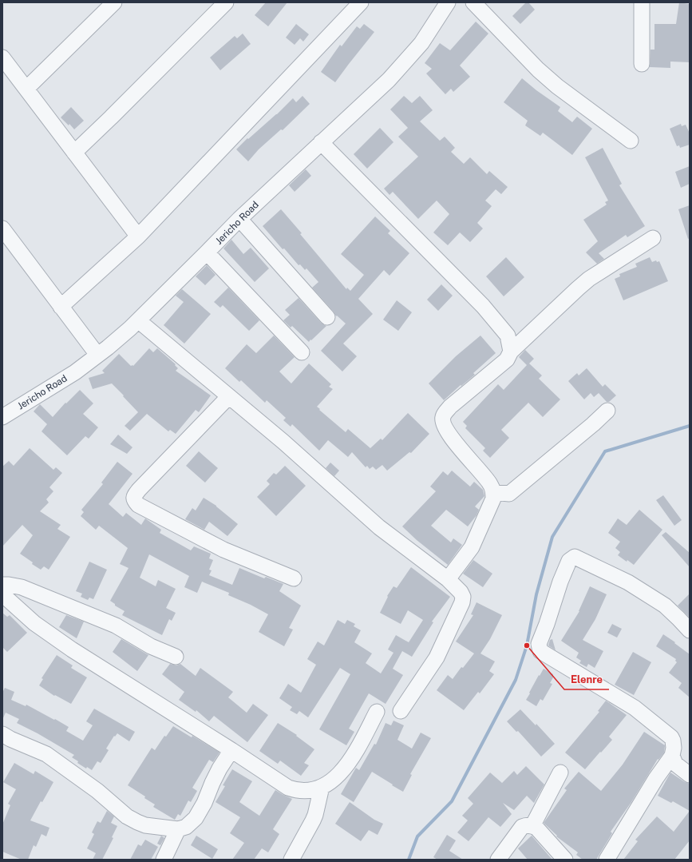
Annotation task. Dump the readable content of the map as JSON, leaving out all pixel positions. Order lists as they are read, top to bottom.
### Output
{
  "streets": {
    "street": ["Jericho Road"]
  },
  "places": ["Elenre"]
}
